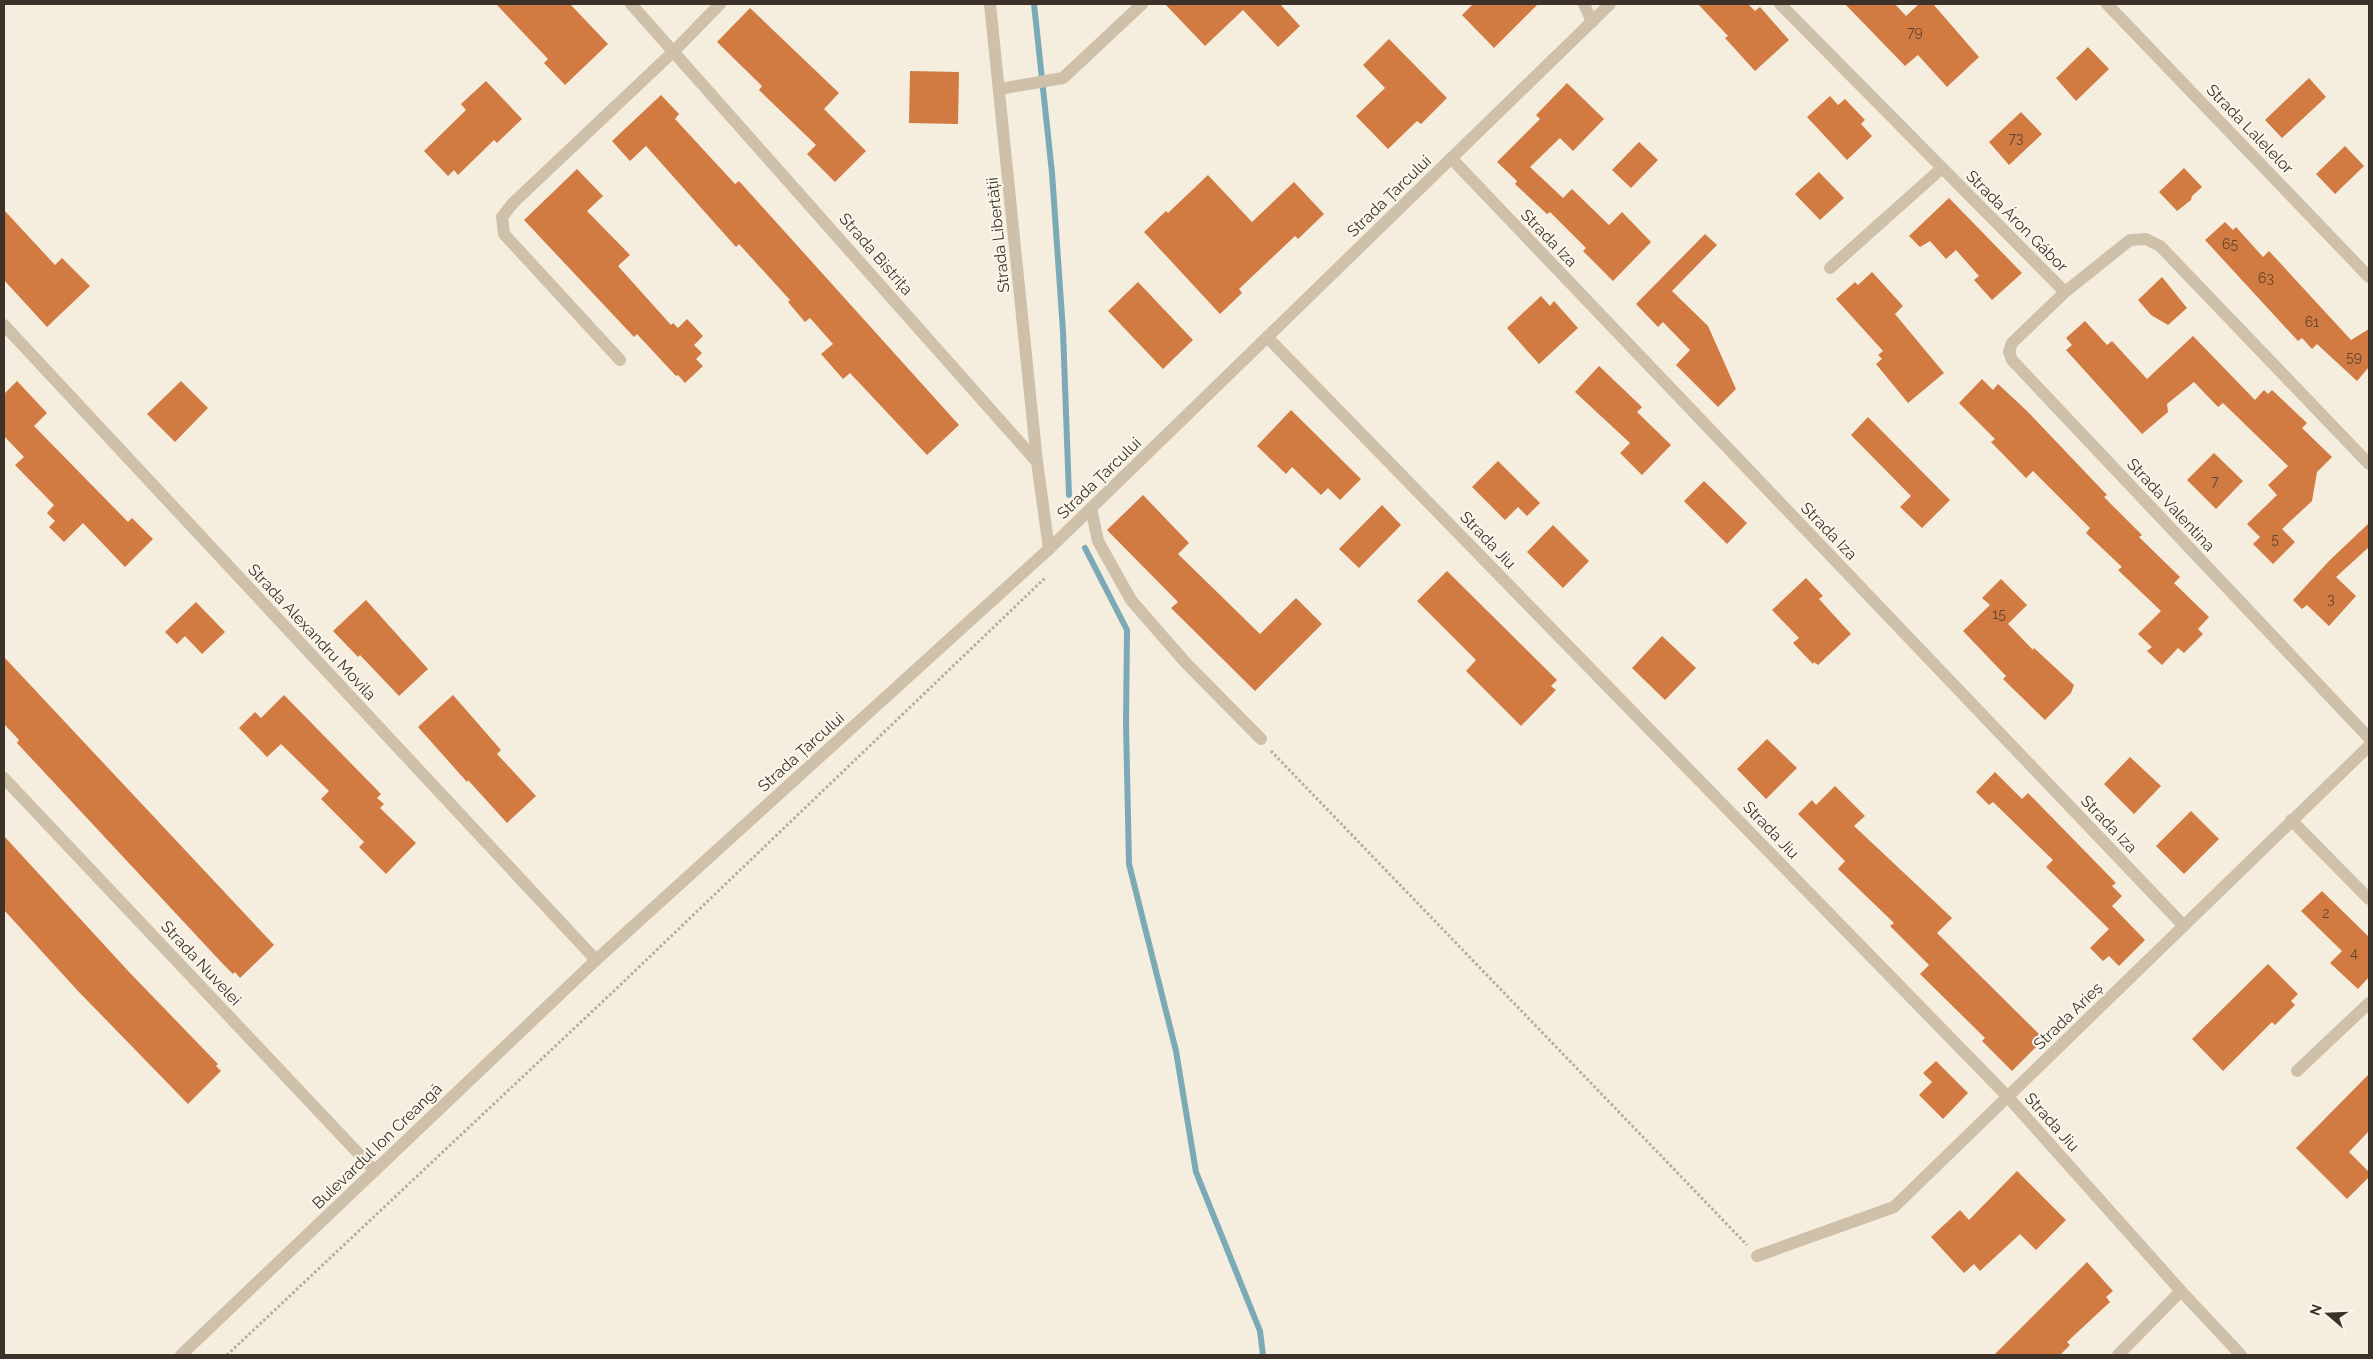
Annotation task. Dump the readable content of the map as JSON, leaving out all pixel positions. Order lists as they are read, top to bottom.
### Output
{
  "streets": {
    "street": [
      "Strada Lalelelor",
      "Strada Țarcului",
      "Strada Áron Gábor",
      "Strada Libertății",
      "Strada Iza",
      "Strada Bistrița",
      "Strada Valentina",
      "Strada Jiu",
      "Strada Alexandru Movila",
      "Strada Nuvelei",
      "Strada Arieș",
      "Bulevardul Ion Creangă"
    ]
  },
  "crossings": [
    ["Strada Țarcului", "Strada Iza"],
    ["Strada Țarcului", "Strada Jiu"],
    ["Strada Țarcului", "Strada Alexandru Movila"],
    ["Strada Țarcului", "Bulevardul Ion Creangă"],
    ["Strada Áron Gábor", "Strada Valentina"],
    ["Strada Libertății", "Strada Bistrița"],
    ["Strada Iza", "Strada Arieș"],
    ["Strada Jiu", "Strada Arieș"],
    ["Strada Alexandru Movila", "Bulevardul Ion Creangă"],
    ["Strada Nuvelei", "Bulevardul Ion Creangă"]
  ],
  "house_numbers": [
    "79",
    "73",
    "65",
    "63",
    "61",
    "59",
    "7",
    "5",
    "3",
    "15",
    "2",
    "4"
  ],
  "north": "left"
}
